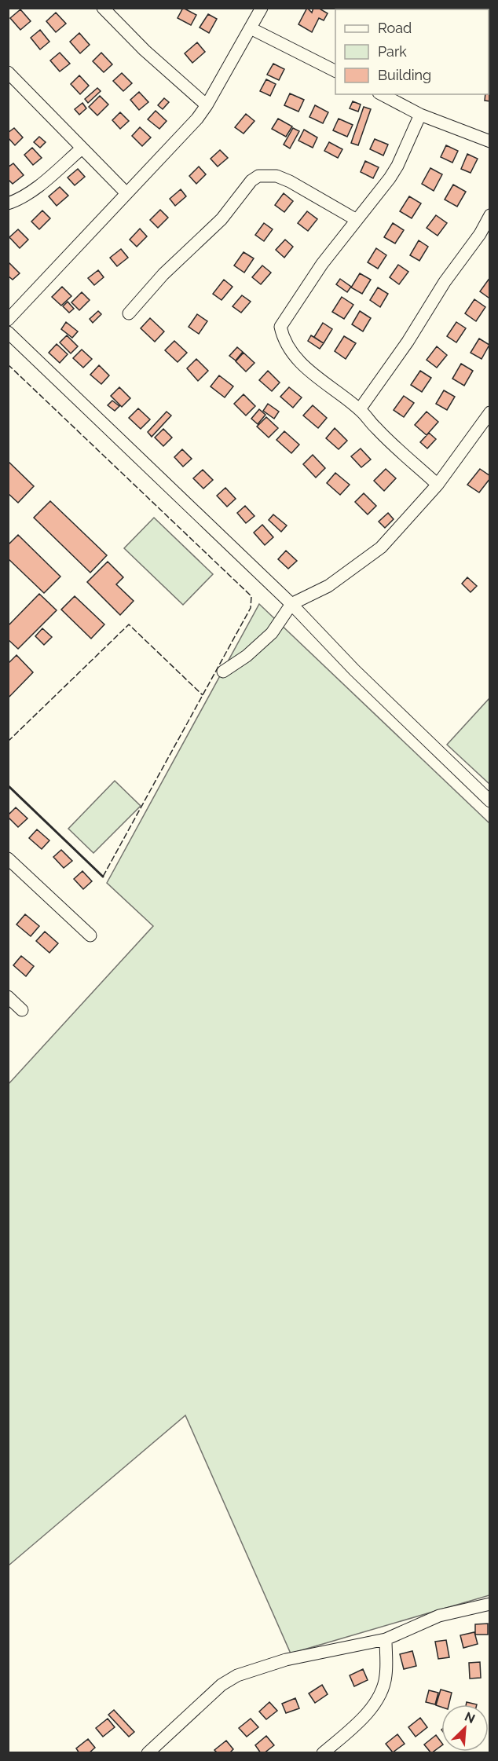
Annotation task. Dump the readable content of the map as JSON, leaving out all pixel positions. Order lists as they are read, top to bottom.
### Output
{
  "legend": ["Road", "Park", "Building"],
  "north": "top right"
}
